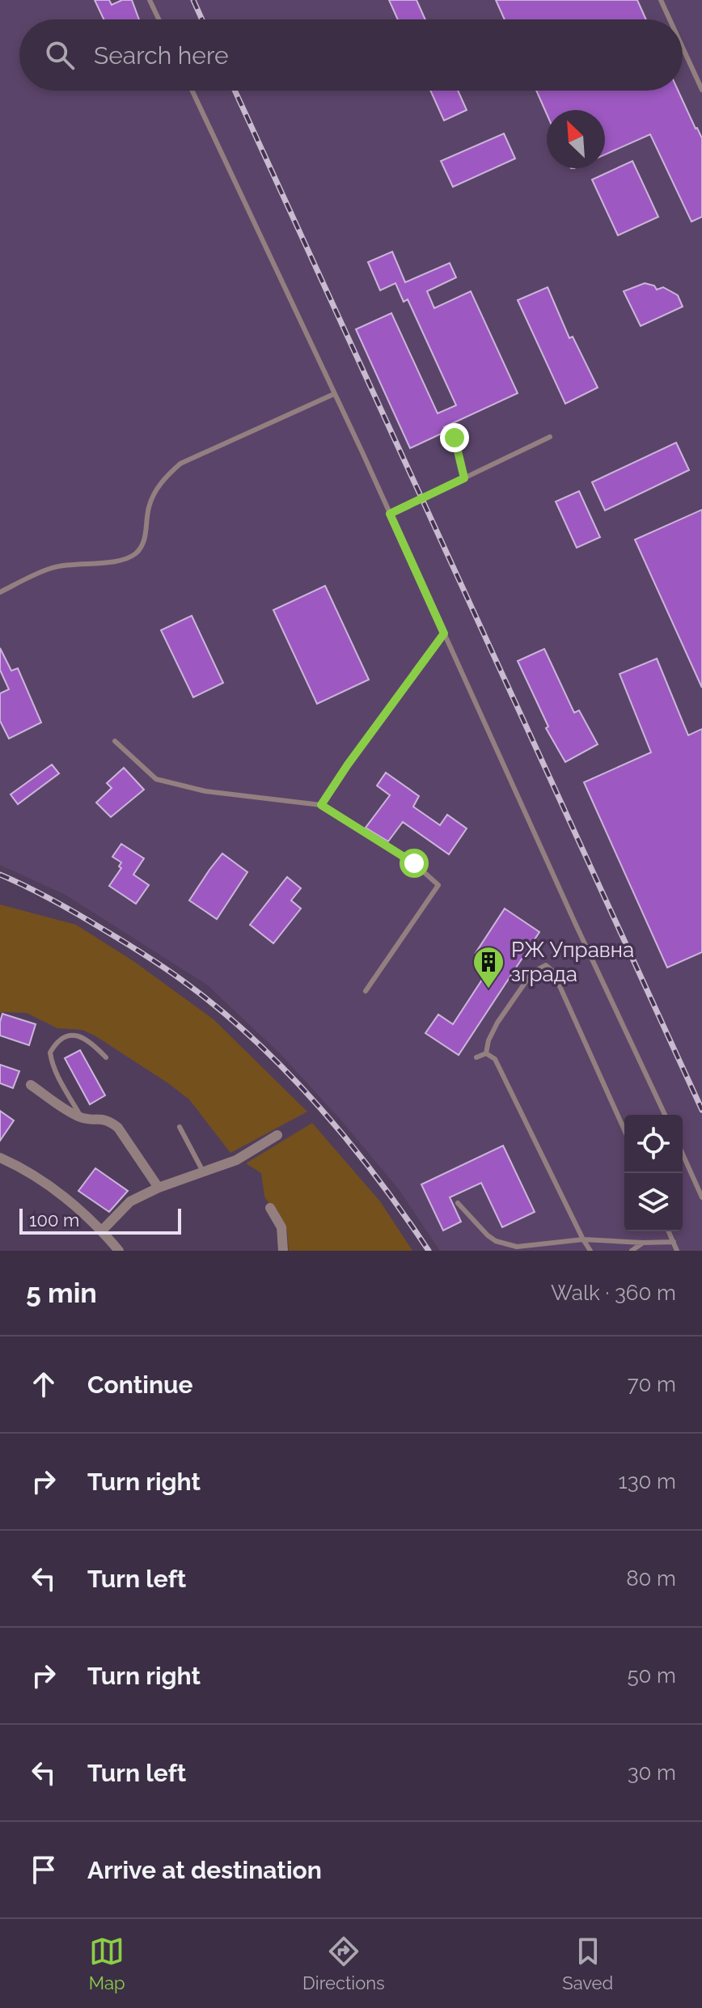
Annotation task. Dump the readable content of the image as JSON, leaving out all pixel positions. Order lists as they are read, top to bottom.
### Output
{
  "places": {
    "building": ["РЖ Управна зграда"]
  },
  "scale_bar": "100 m",
  "north": "top left",
  "page": {
    "search": "Search here",
    "scale": "100 m",
    "heading": ["5 min", "Walk · 360 m"],
    "list": [
      ["Continue", "70 m"],
      ["Turn right", "130 m"],
      ["Turn left", "80 m"],
      ["Turn right", "50 m"],
      ["Turn left", "30 m"],
      "Arrive at destination"
    ],
    "nav": ["Map", "Directions", "Saved"]
  }
}
